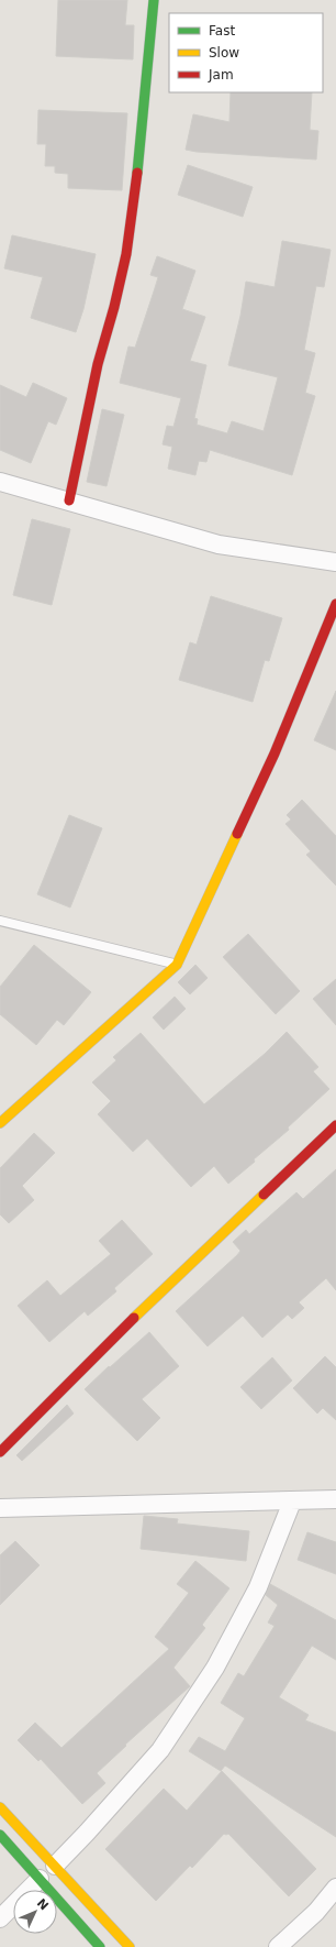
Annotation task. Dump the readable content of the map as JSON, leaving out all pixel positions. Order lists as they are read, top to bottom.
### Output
{
  "legend": ["Fast", "Slow", "Jam"],
  "north": "top right"
}
